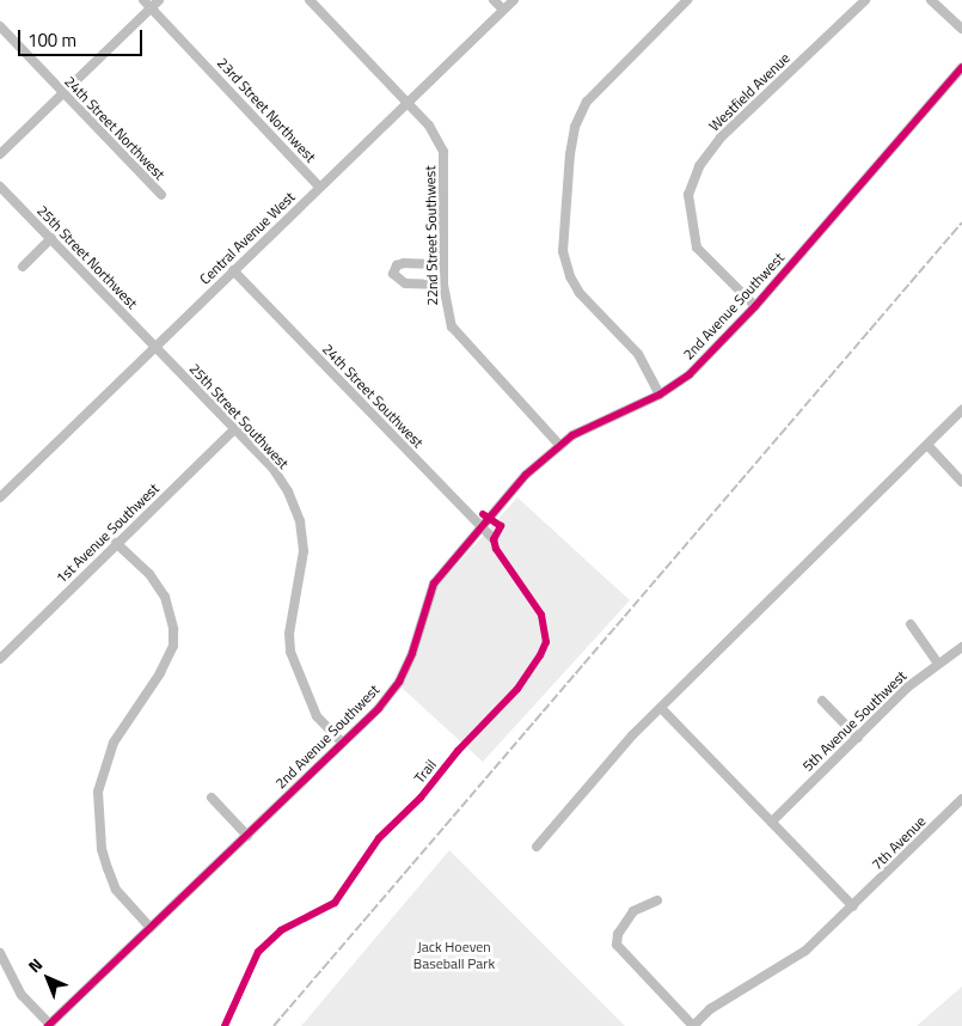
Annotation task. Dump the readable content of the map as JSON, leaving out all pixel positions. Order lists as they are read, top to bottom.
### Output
{
  "streets": {
    "street": [
      "Westfield Avenue",
      "23rd Street Northwest",
      "24th Street Northwest",
      "22nd Street Southwest",
      "Central Avenue West",
      "25th Street Northwest",
      "2nd Avenue Southwest",
      "24th Street Southwest",
      "25th Street Southwest",
      "1st Avenue Southwest",
      "5th Avenue Southwest",
      "7th Avenue"
    ],
    "cycle path": ["Trail"]
  },
  "crossings": [
    ["Westfield Avenue", "2nd Avenue Southwest"],
    ["23rd Street Northwest", "Central Avenue West"],
    ["22nd Street Southwest", "Central Avenue West"],
    ["22nd Street Southwest", "2nd Avenue Southwest"],
    ["Central Avenue West", "25th Street Northwest"],
    ["Central Avenue West", "24th Street Southwest"],
    ["Central Avenue West", "25th Street Southwest"],
    ["25th Street Northwest", "25th Street Southwest"],
    ["2nd Avenue Southwest", "24th Street Southwest"],
    ["2nd Avenue Southwest", "25th Street Southwest"],
    ["25th Street Southwest", "1st Avenue Southwest"]
  ],
  "parks": ["Jack Hoeven Baseball Park"],
  "scale_bar": "100 m",
  "north": "top left"
}
